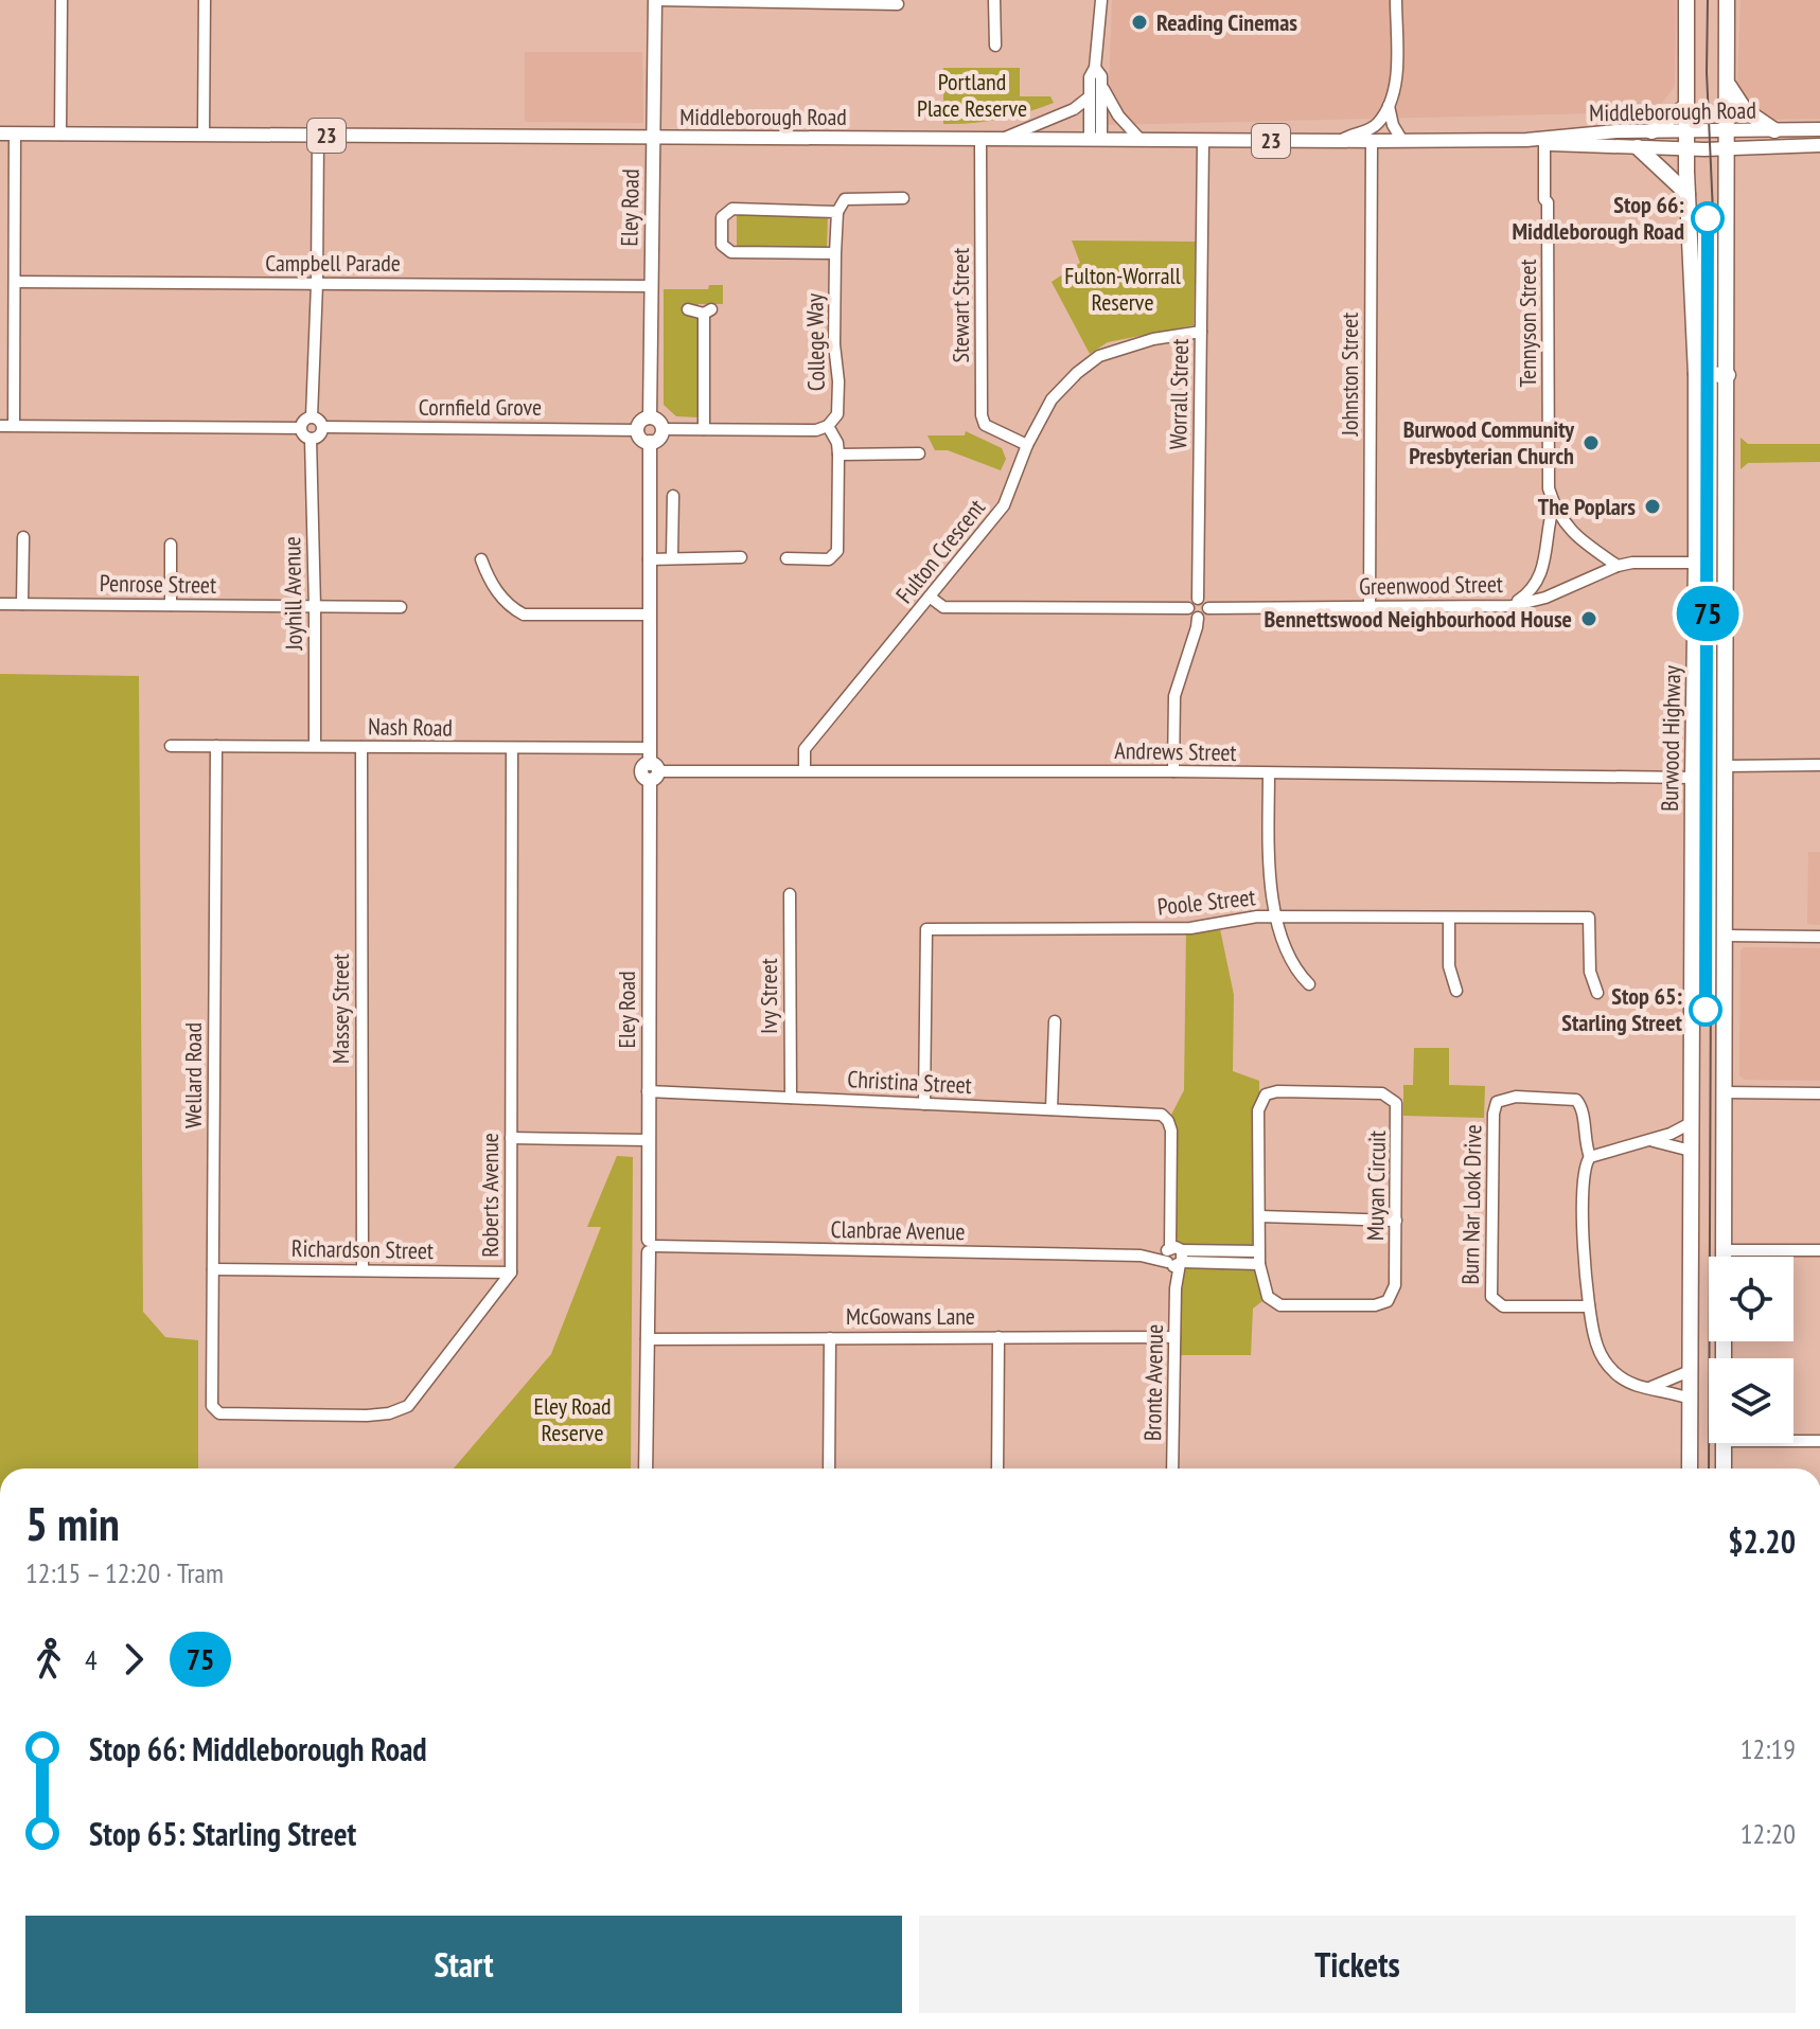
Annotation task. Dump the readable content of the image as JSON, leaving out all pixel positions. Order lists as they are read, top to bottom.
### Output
{
  "streets": {
    "highway": ["Burwood Highway"],
    "main road": ["Middleborough Road", "23", "Eley Road"],
    "street": [
      "Campbell Parade",
      "Stewart Street",
      "Tennyson Street",
      "College Way",
      "Johnston Street",
      "Worrall Street",
      "Cornfield Grove",
      "Fulton Crescent",
      "Penrose Street",
      "Greenwood Street",
      "Joyhill Avenue",
      "Nash Road",
      "Andrews Street",
      "Poole Street",
      "Ivy Street",
      "Massey Street",
      "Wellard Road",
      "Christina Street",
      "Muyan Circuit",
      "Roberts Avenue",
      "Burn Nar Look Drive",
      "Clanbrae Avenue",
      "Richardson Street",
      "McGowans Lane",
      "Bronte Avenue"
    ]
  },
  "crossings": [
    ["Middleborough Road", "Eley Road"],
    ["Middleborough Road", "Stewart Street"],
    ["Middleborough Road", "Tennyson Street"],
    ["Middleborough Road", "Johnston Street"],
    ["Middleborough Road", "Worrall Street"],
    ["Middleborough Road", "Burwood Highway"],
    ["Eley Road", "Campbell Parade"],
    ["Eley Road", "Cornfield Grove"],
    ["Eley Road", "Nash Road"],
    ["Eley Road", "Andrews Street"],
    ["Eley Road", "Christina Street"],
    ["Eley Road", "Clanbrae Avenue"],
    ["Eley Road", "McGowans Lane"],
    ["Stewart Street", "Fulton Crescent"],
    ["Tennyson Street", "Greenwood Street"],
    ["Johnston Street", "Greenwood Street"],
    ["Worrall Street", "Fulton Crescent"],
    ["Worrall Street", "Greenwood Street"],
    ["Cornfield Grove", "Joyhill Avenue"],
    ["Fulton Crescent", "Andrews Street"],
    ["Penrose Street", "Joyhill Avenue"],
    ["Greenwood Street", "Burwood Highway"],
    ["Joyhill Avenue", "Nash Road"],
    ["Nash Road", "Massey Street"],
    ["Nash Road", "Wellard Road"],
    ["Nash Road", "Roberts Avenue"],
    ["Burwood Highway", "Andrews Street"],
    ["Poole Street", "Christina Street"],
    ["Ivy Street", "Christina Street"],
    ["Massey Street", "Richardson Street"],
    ["Wellard Road", "Roberts Avenue"],
    ["Wellard Road", "Richardson Street"],
    ["Christina Street", "Bronte Avenue"],
    ["Roberts Avenue", "Richardson Street"],
    ["Clanbrae Avenue", "Bronte Avenue"],
    ["McGowans Lane", "Bronte Avenue"]
  ],
  "parks": ["Portland Place Reserve", "Fulton-Worrall Reserve", "Eley Road Reserve"],
  "places": [
    "Reading Cinemas",
    "Stop 66: Middleborough Road",
    "Burwood Community Presbyterian Church",
    "The Poplars",
    "Bennettswood Neighbourhood House",
    "Stop 65: Starling Street"
  ],
  "lines": ["tram line 75"],
  "page": {
    "on_map": "75",
    "heading": ["5 min", "12:15 – 12:20 · Tram", "$2.20"],
    "legs": ["4", "75"],
    "list": [
      {
        "name": "Stop 66: Middleborough Road",
        "value": "12:19"
      },
      {
        "name": "Stop 65: Starling Street",
        "value": "12:20"
      }
    ],
    "buttons": ["Start", "Tickets"]
  }
}
